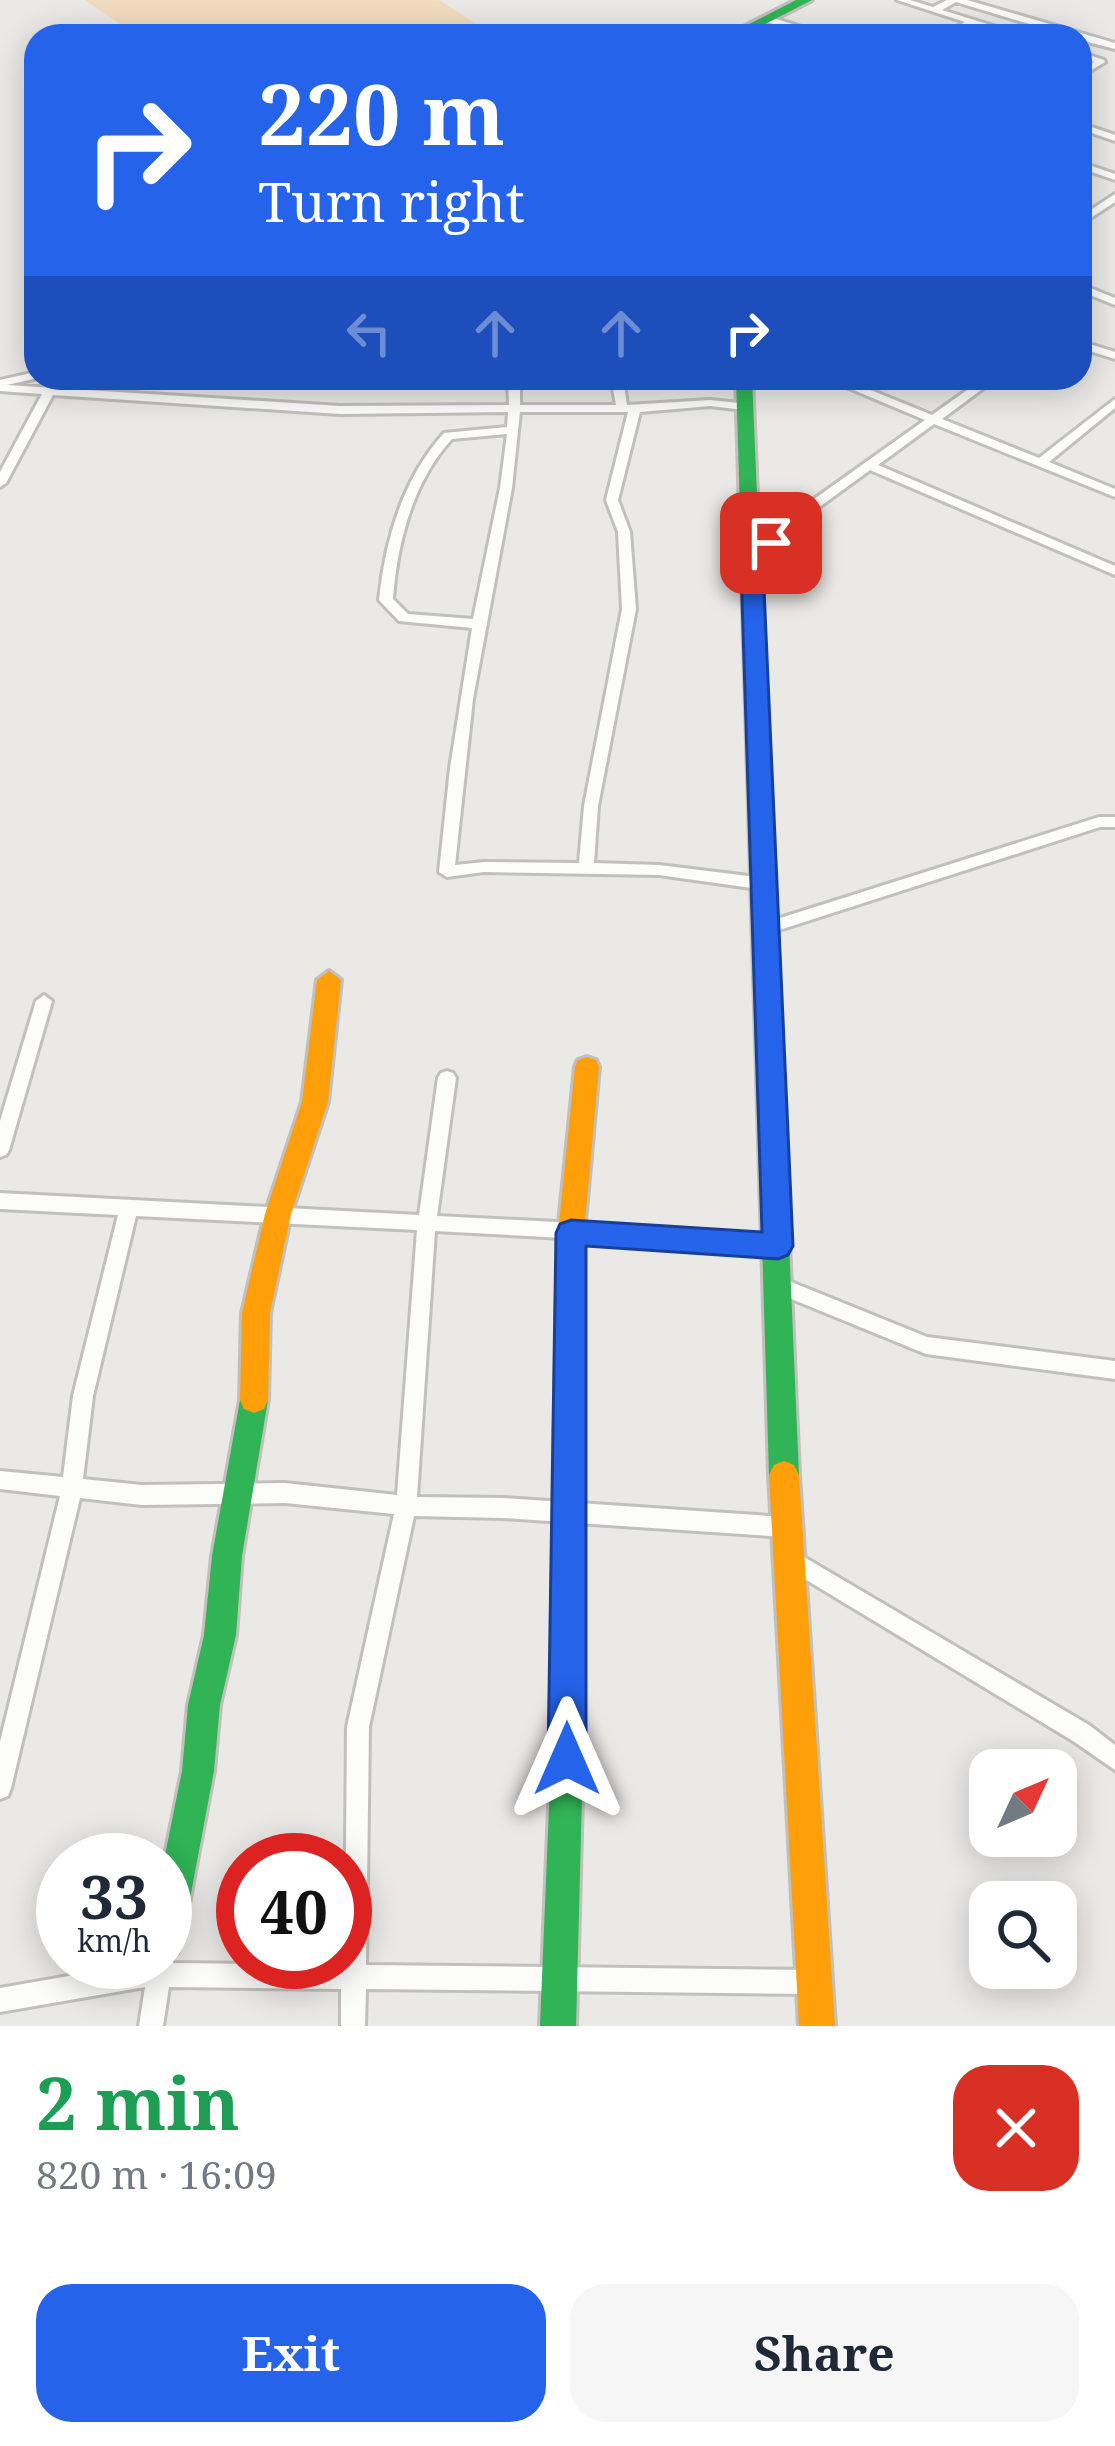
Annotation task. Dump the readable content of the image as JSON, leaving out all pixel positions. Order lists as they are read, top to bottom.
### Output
{
  "north": "top right",
  "page": {
    "turn": ["220 m", "Turn right"],
    "speed": "33 km/h",
    "limit": "40",
    "heading": ["2 min", "820 m · 16:09"],
    "buttons": ["Exit", "Share"]
  }
}
